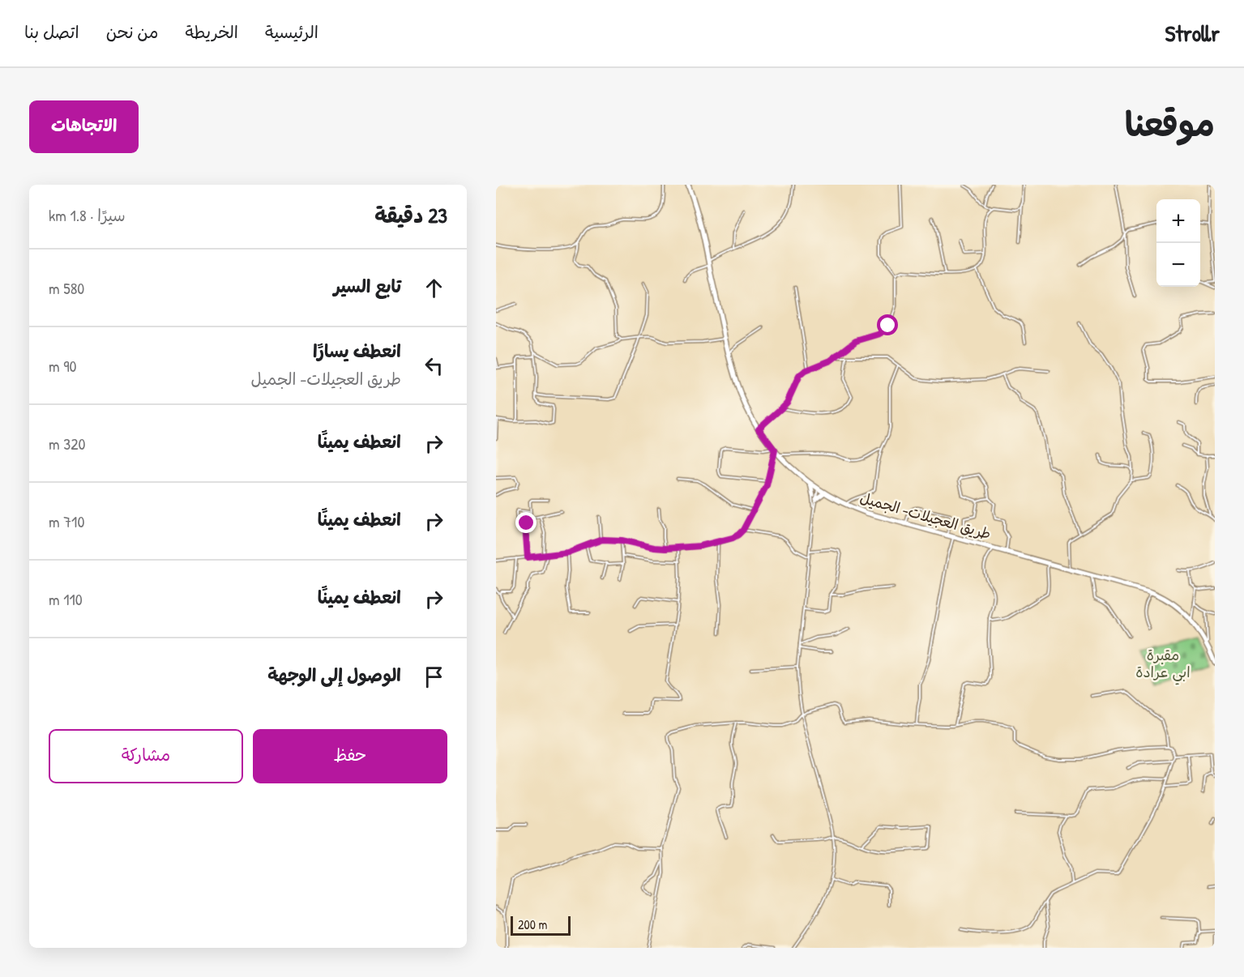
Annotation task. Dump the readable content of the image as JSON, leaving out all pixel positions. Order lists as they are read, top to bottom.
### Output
{
  "streets": {
    "main road": ["طريق العجيلات- الجميل"]
  },
  "parks": ["مقبرة ابي عرادة"],
  "scale_bar": "200 m",
  "page": {
    "header": "Strollr",
    "nav": [
      "الرئيسية",
      "الخريطة",
      "من نحن",
      "اتصل بنا"
    ],
    "title": "موقعنا",
    "buttons": [
      "الاتجاهات",
      ["حفظ", "مشاركة"]
    ],
    "heading": ["23 دقيقة", "سيرًا · 1.8 km"],
    "map_buttons": ["+", "−"],
    "list": [
      ["تابع السير", "580 m"],
      ["انعطف يسارًا", "طريق العجيلات- الجميل", "90 m"],
      ["انعطف يمينًا", "320 m"],
      ["انعطف يمينًا", "710 m"],
      ["انعطف يمينًا", "110 m"],
      "الوصول إلى الوجهة"
    ],
    "scale": "200 m"
  }
}
